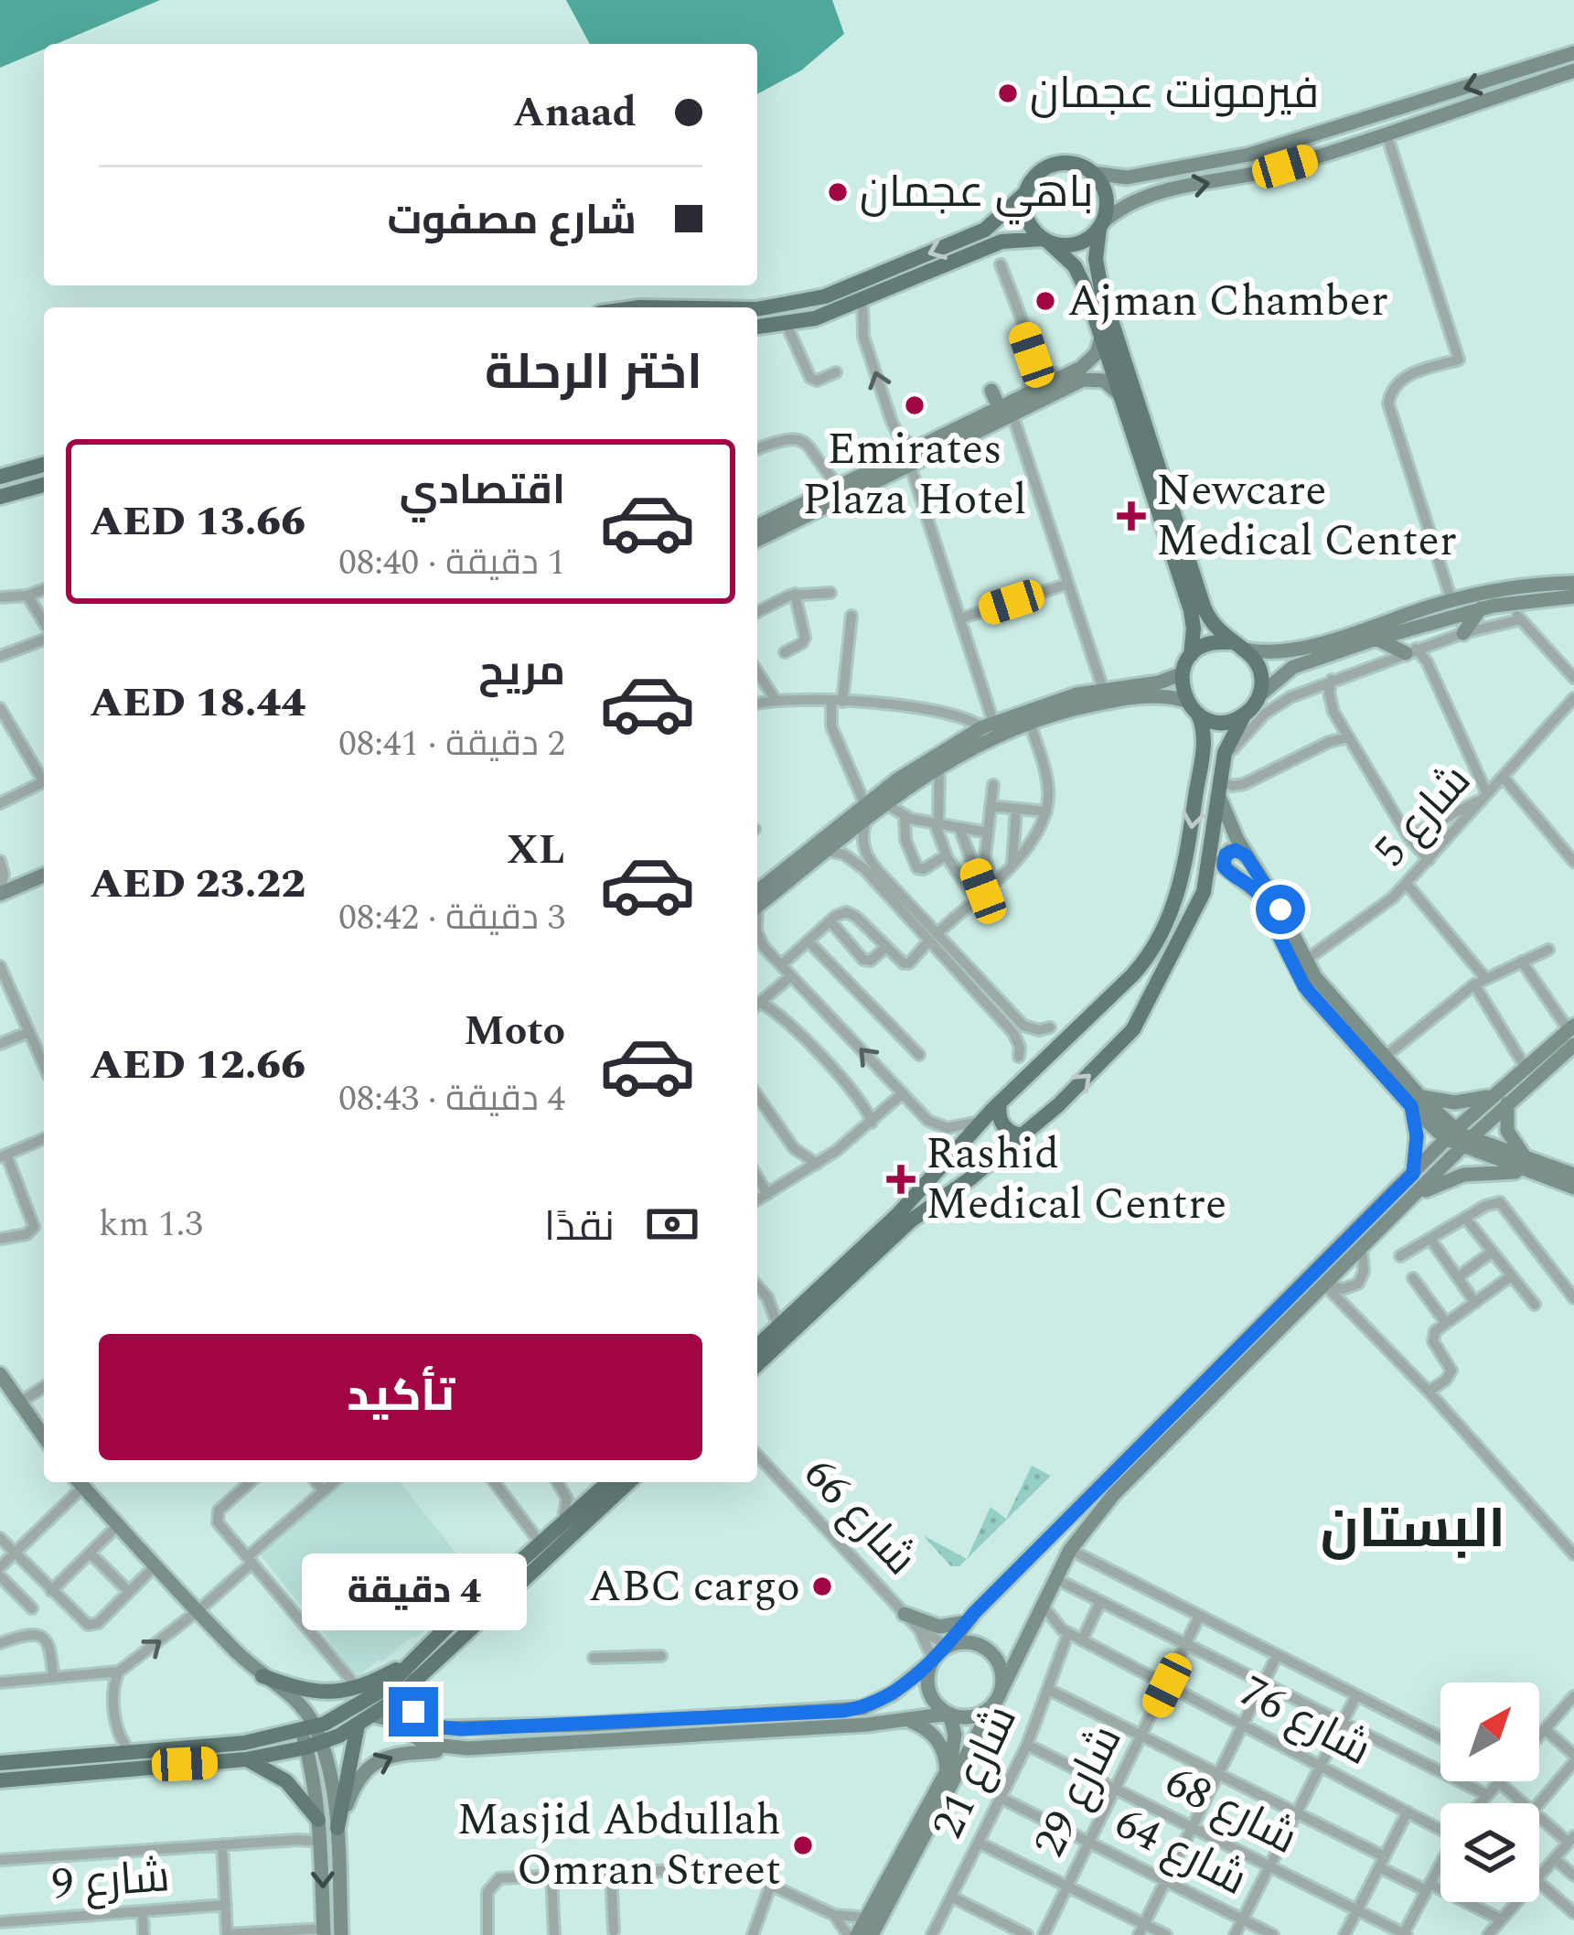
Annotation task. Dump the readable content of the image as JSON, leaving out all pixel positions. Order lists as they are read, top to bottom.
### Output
{
  "streets": {
    "street": [
      "شارع 5",
      "شارع 66",
      "شارع 76",
      "شارع 21",
      "شارع 29",
      "شارع 68",
      "شارع 64",
      "شارع 9"
    ]
  },
  "crossings": [
    ["شارع 76", "شارع 21"],
    ["شارع 76", "شارع 29"],
    ["شارع 21", "شارع 68"],
    ["شارع 21", "شارع 64"],
    ["شارع 29", "شارع 68"],
    ["شارع 29", "شارع 64"]
  ],
  "districts": ["البستان"],
  "places": {
    "other": [
      "فيرمونت عجمان",
      "باهي عجمان",
      "Ajman Chamber",
      "Emirates Plaza Hotel",
      "ABC cargo",
      "Masjid Abdullah Omran Street"
    ],
    "health": ["Newcare Medical Center", "Rashid Medical Centre"]
  },
  "north": "top right",
  "page": {
    "banner": ["Anaad", "شارع مصفوت"],
    "heading": "اختر الرحلة",
    "list": [
      {
        "name": "اقتصادي",
        "note": "1 دقيقة · 08:40",
        "value": "AED 13.66"
      },
      {
        "name": "مريح",
        "note": "2 دقيقة · 08:41",
        "value": "AED 18.44"
      },
      {
        "name": "XL",
        "note": "3 دقيقة · 08:42",
        "value": "AED 23.22"
      },
      {
        "name": "Moto",
        "note": "4 دقيقة · 08:43",
        "value": "AED 12.66"
      }
    ],
    "pay": ["نقدًا", "1.3 km"],
    "buttons": "تأكيد",
    "bubble": "4 دقيقة"
  }
}
